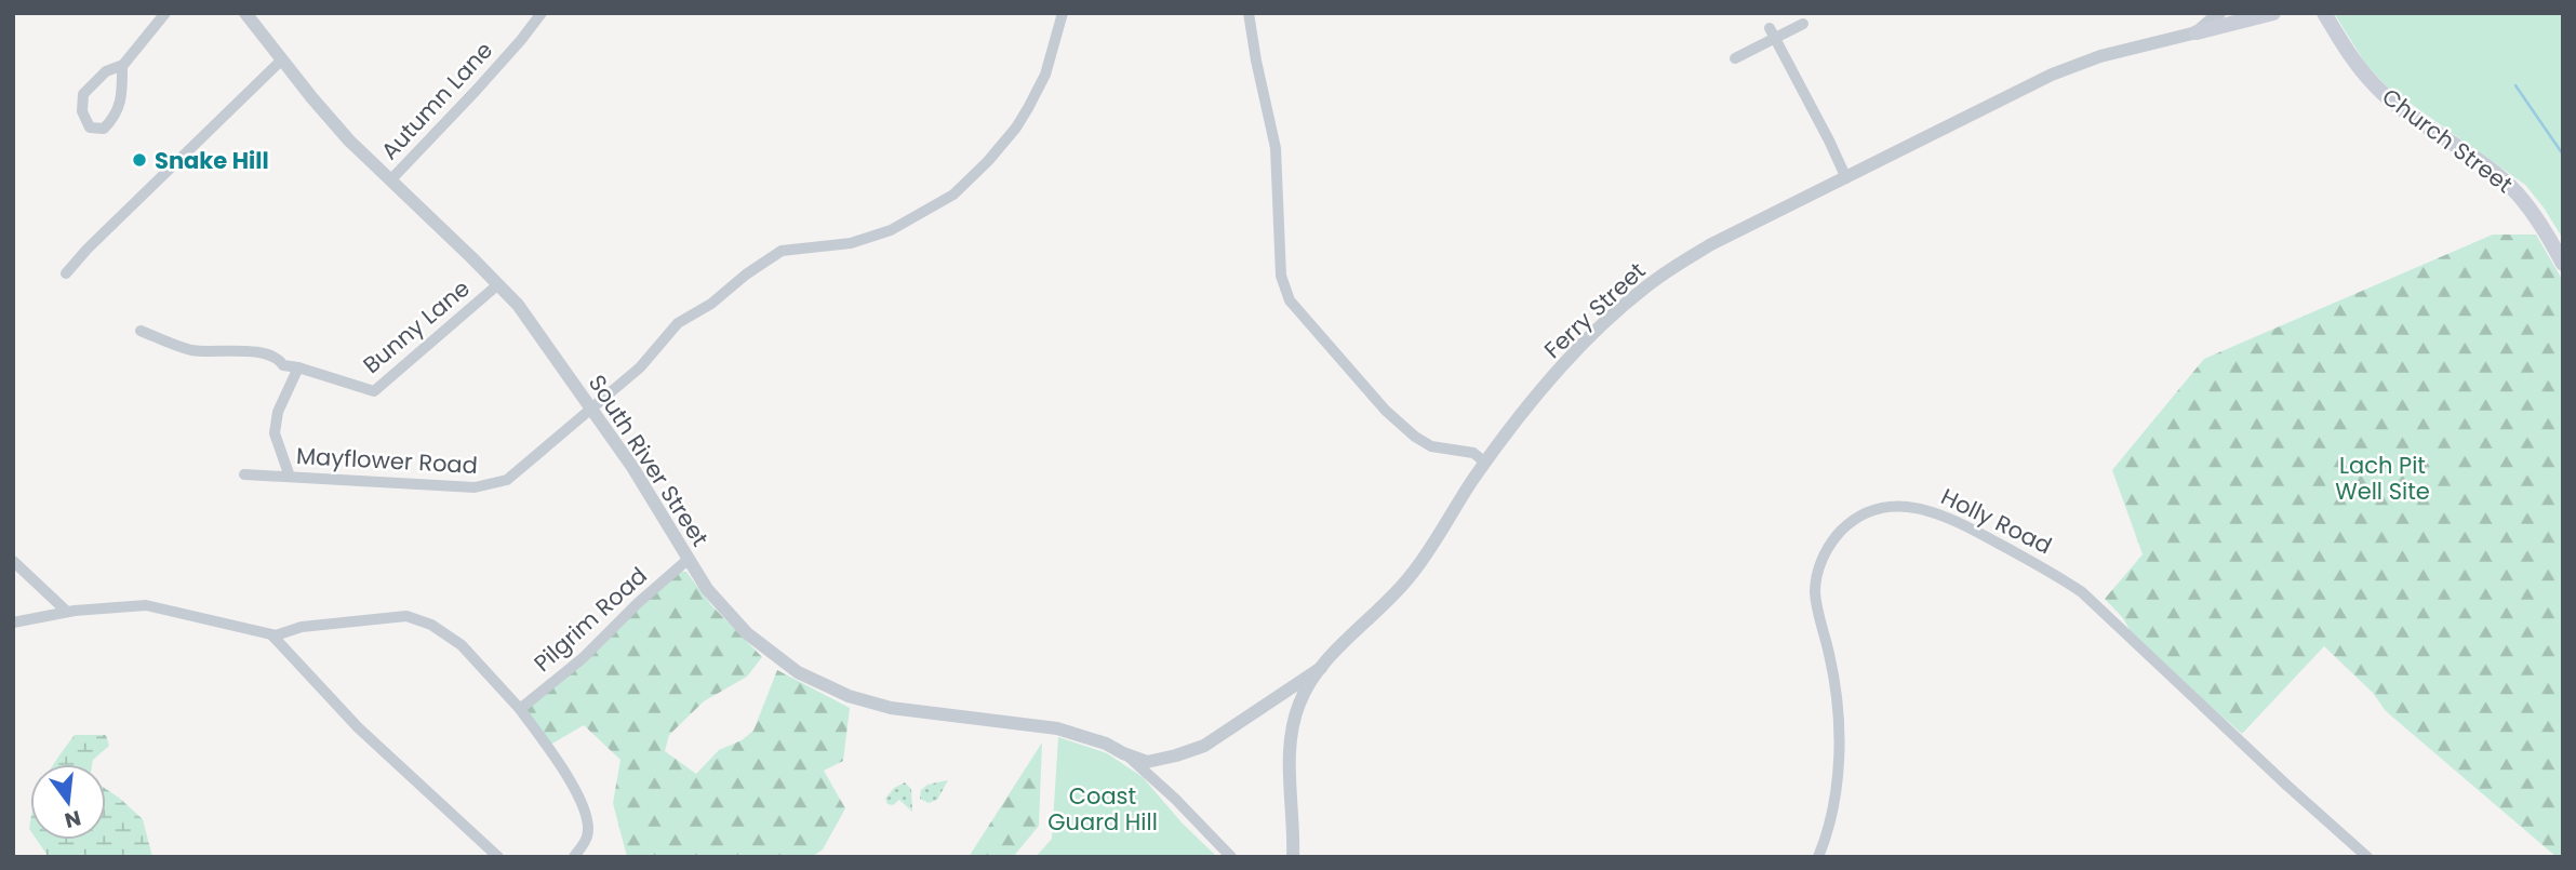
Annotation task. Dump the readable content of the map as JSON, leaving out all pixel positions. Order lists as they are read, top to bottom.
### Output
{
  "streets": {
    "main road": ["Church Street"],
    "street": [
      "Autumn Lane",
      "Ferry Street",
      "Bunny Lane",
      "Mayflower Road",
      "South River Street",
      "Holly Road",
      "Pilgrim Road"
    ]
  },
  "crossings": [
    ["Autumn Lane", "South River Street"],
    ["Ferry Street", "South River Street"],
    ["Bunny Lane", "South River Street"],
    ["Mayflower Road", "South River Street"],
    ["South River Street", "Pilgrim Road"]
  ],
  "parks": ["Lach Pit Well Site", "Coast Guard Hill"],
  "places": ["Snake Hill"],
  "north": "bottom"
}
